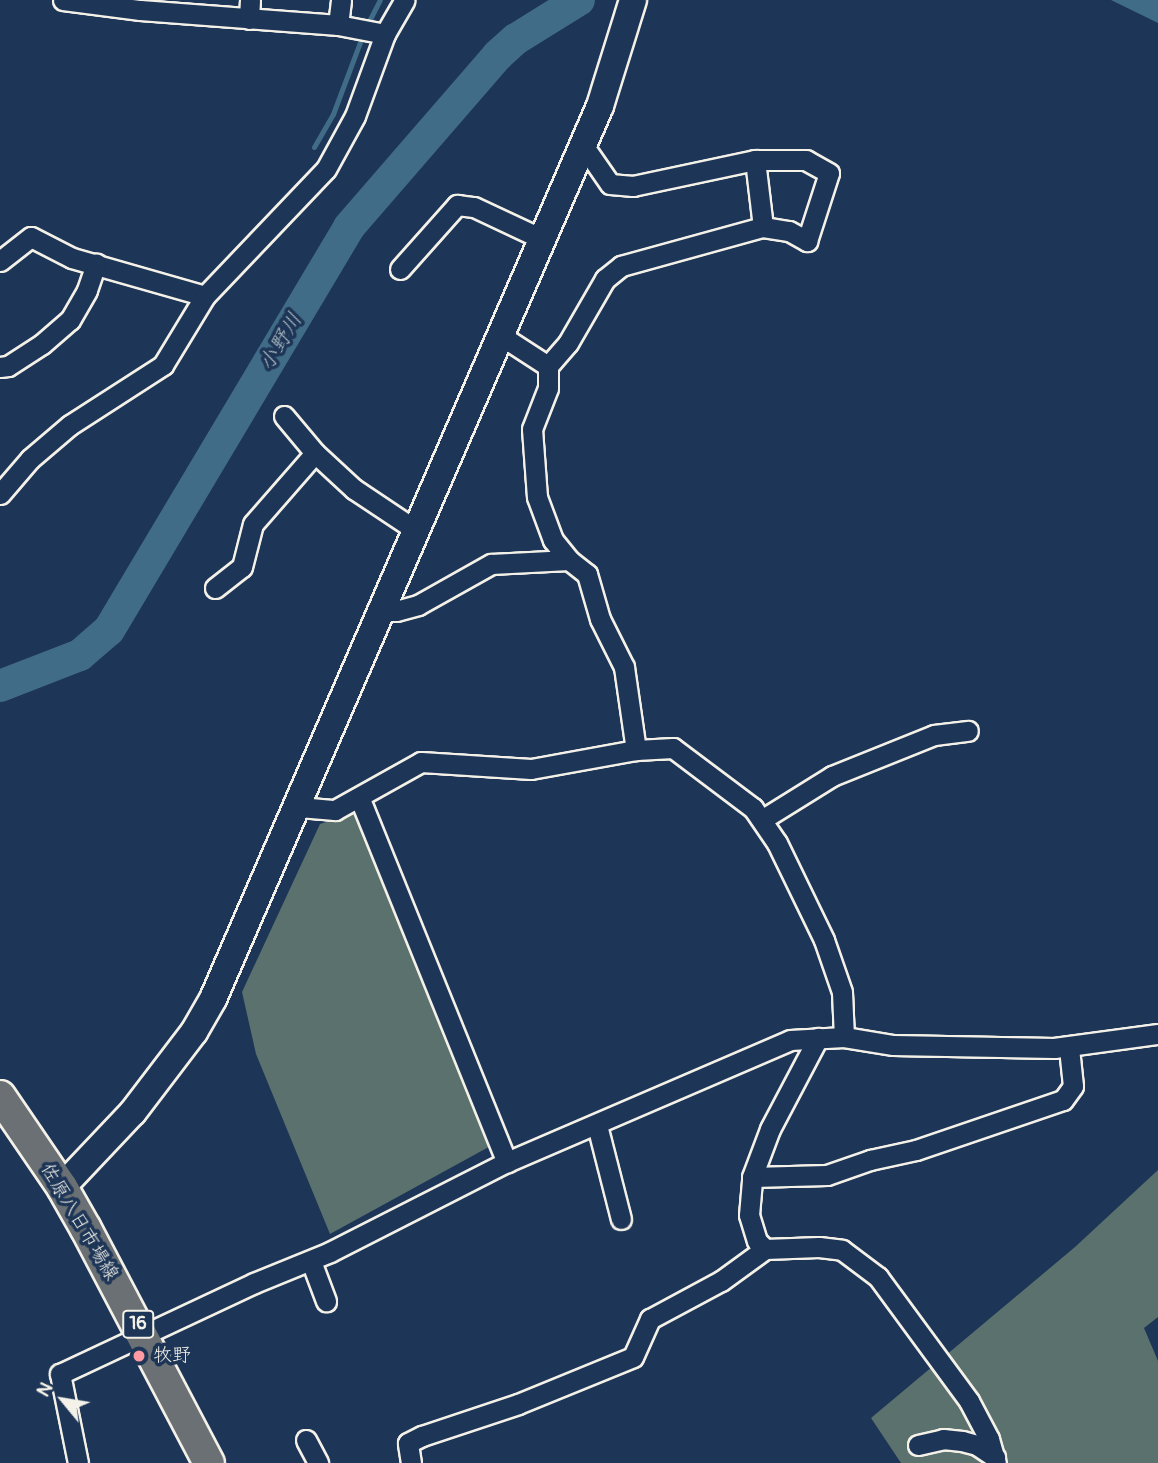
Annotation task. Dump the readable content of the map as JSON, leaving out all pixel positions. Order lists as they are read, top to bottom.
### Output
{
  "streets": {
    "main road": ["佐原八日市場線", "16"]
  },
  "water": ["小野川"],
  "places": ["牧野"],
  "north": "top left"
}
